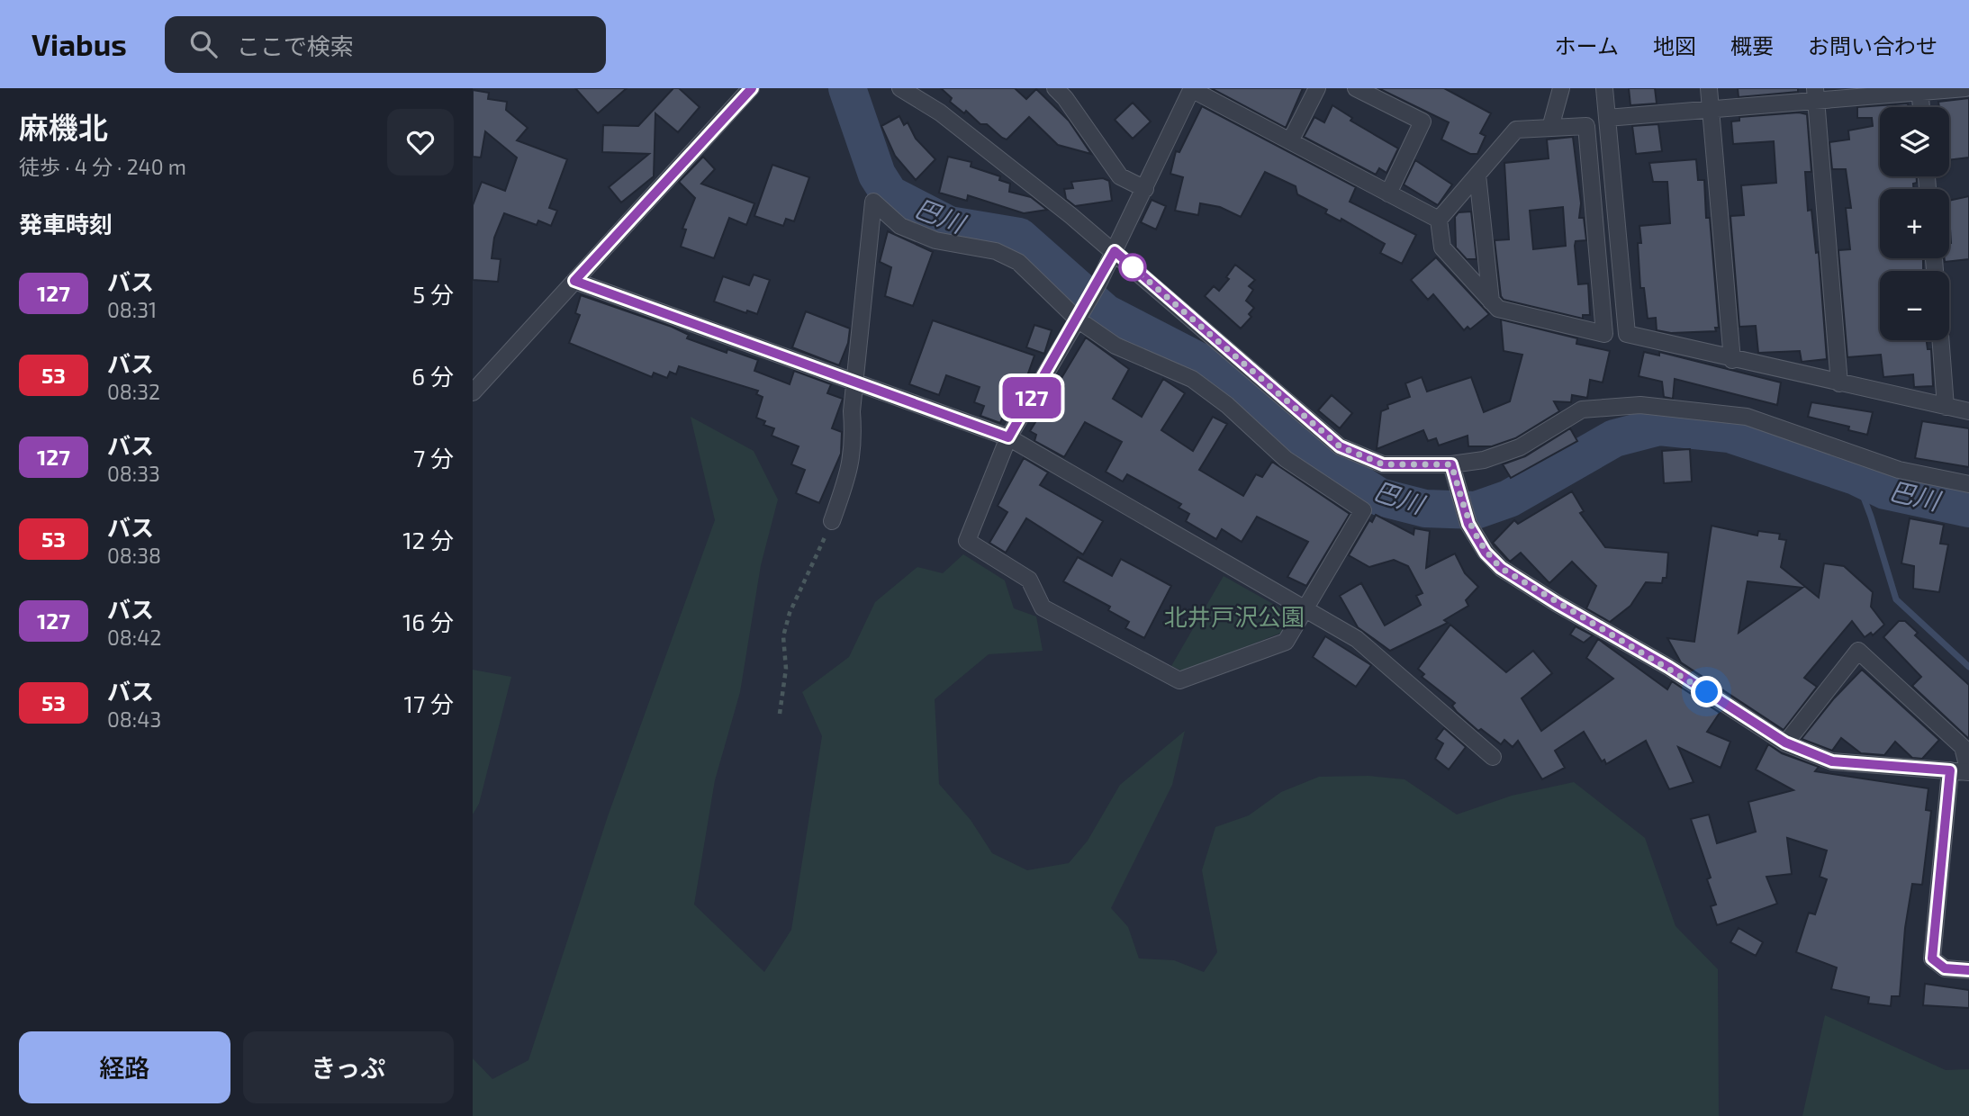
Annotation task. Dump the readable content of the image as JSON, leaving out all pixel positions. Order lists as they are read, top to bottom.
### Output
{
  "water": ["巴川"],
  "parks": ["北井戸沢公園"],
  "lines": ["bus line 127"],
  "page": {
    "header": "Viabus",
    "search": "ここで検索",
    "nav": [
      "ホーム",
      "地図",
      "概要",
      "お問い合わせ"
    ],
    "heading": [
      ["麻機北", "徒歩 · 4 分 · 240 m"],
      "発車時刻"
    ],
    "on_map": "127",
    "map_buttons": ["+", "−"],
    "list": [
      {
        "mark": "127",
        "name": "バス",
        "note": "08:31",
        "value": "5 分"
      },
      {
        "mark": "53",
        "name": "バス",
        "note": "08:32",
        "value": "6 分"
      },
      {
        "mark": "127",
        "name": "バス",
        "note": "08:33",
        "value": "7 分"
      },
      {
        "mark": "53",
        "name": "バス",
        "note": "08:38",
        "value": "12 分"
      },
      {
        "mark": "127",
        "name": "バス",
        "note": "08:42",
        "value": "16 分"
      },
      {
        "mark": "53",
        "name": "バス",
        "note": "08:43",
        "value": "17 分"
      }
    ],
    "buttons": ["経路", "きっぷ"]
  }
}
